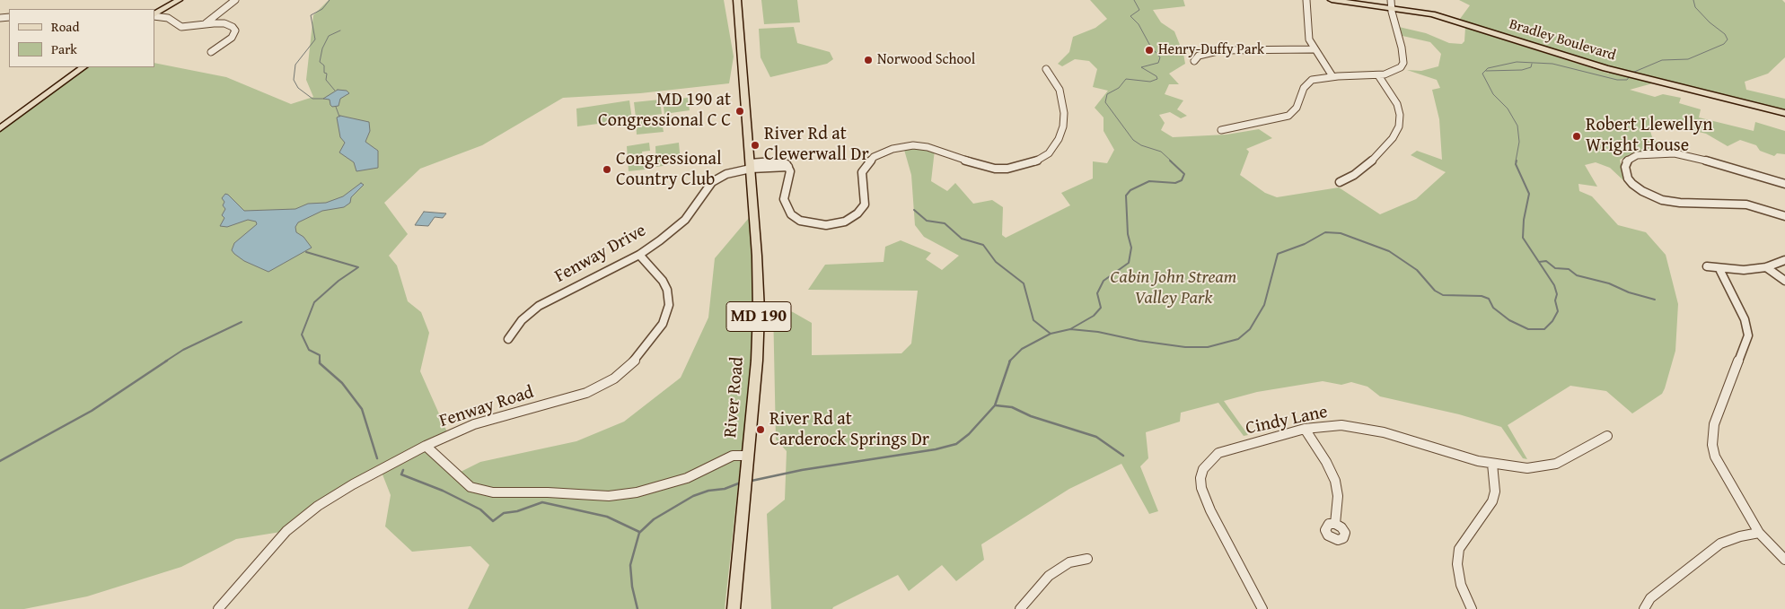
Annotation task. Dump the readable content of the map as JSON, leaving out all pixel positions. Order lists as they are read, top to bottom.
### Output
{
  "streets": {
    "main road": ["Bradley Boulevard", "MD 190", "River Road"],
    "street": ["Fenway Drive", "Fenway Road", "Cindy Lane"]
  },
  "crossings": [
    ["Fenway Drive", "River Road"],
    ["Fenway Drive", "Fenway Road"]
  ],
  "parks": ["Cabin John Stream Valley Park"],
  "places": [
    "Henry-Duffy Park",
    "Norwood School",
    "MD 190 at Congressional C C",
    "Robert Llewellyn Wright House",
    "River Rd at Clewerwall Dr",
    "Congressional Country Club",
    "River Rd at Carderock Springs Dr"
  ],
  "legend": ["Road", "Park"]
}
